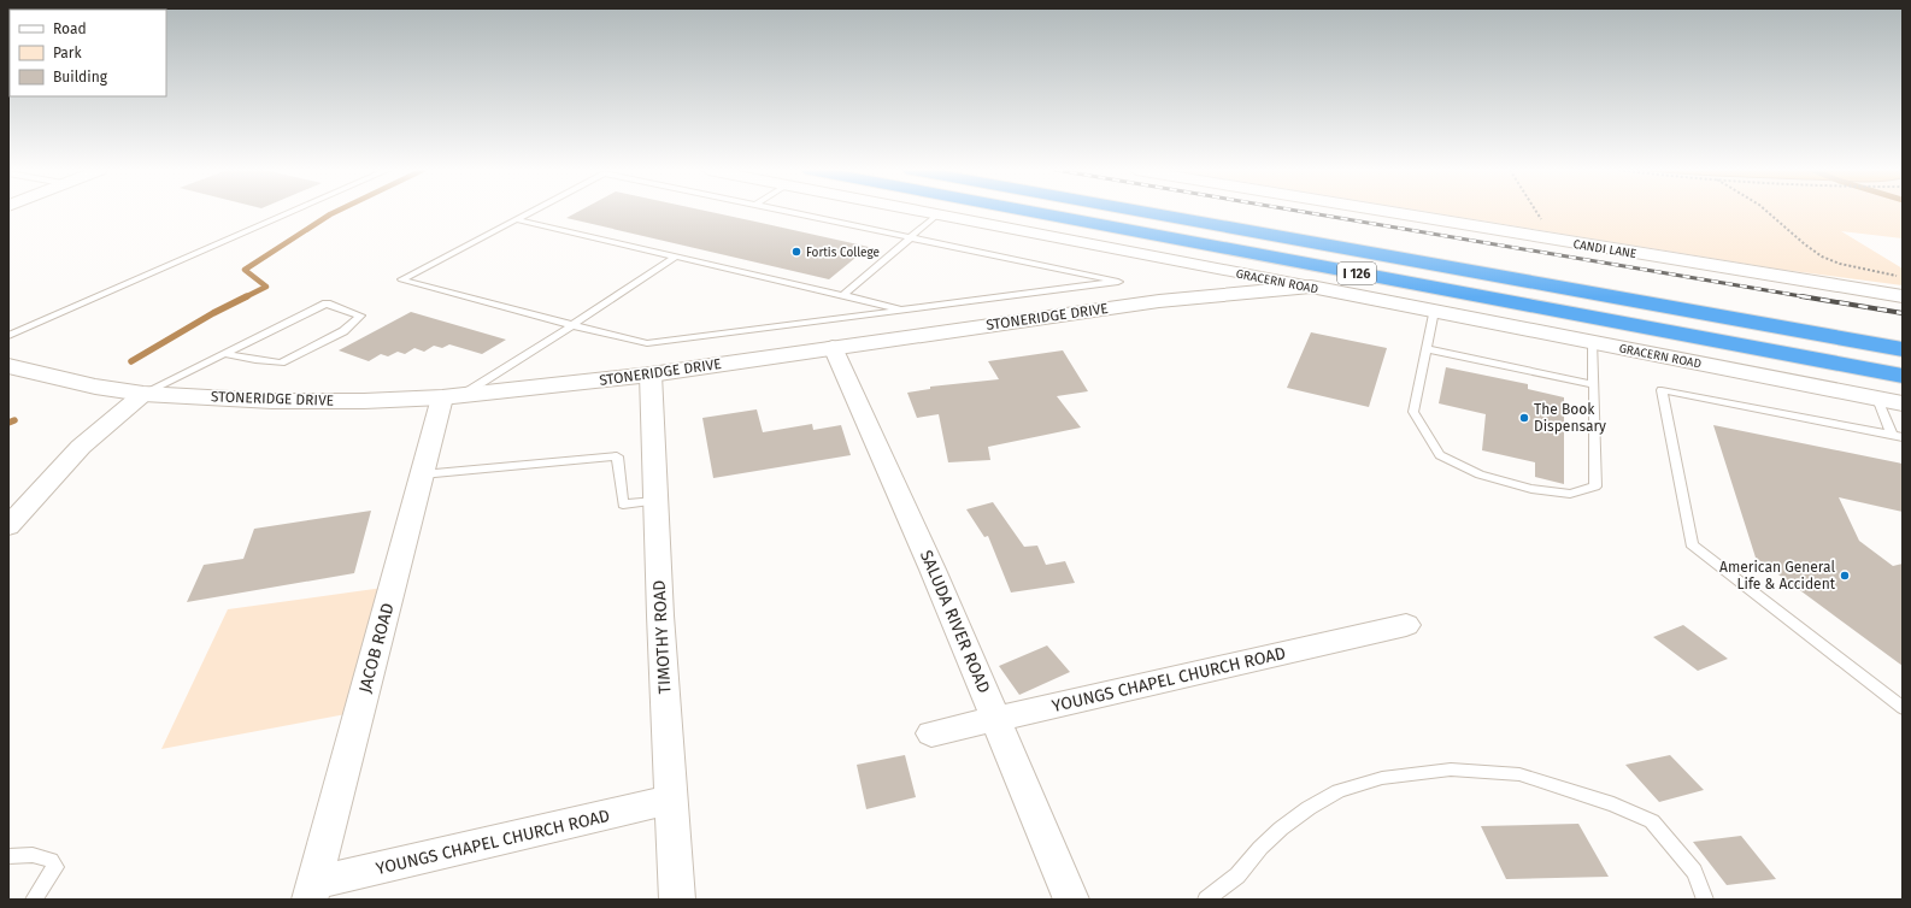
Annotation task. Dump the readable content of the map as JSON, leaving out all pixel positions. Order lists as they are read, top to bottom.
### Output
{
  "streets": {
    "highway": ["I 126"],
    "street": [
      "CANDI LANE",
      "GRACERN ROAD",
      "STONERIDGE DRIVE",
      "SALUDA RIVER ROAD",
      "TIMOTHY ROAD",
      "JACOB ROAD",
      "YOUNGS CHAPEL CHURCH ROAD"
    ]
  },
  "crossings": [
    ["GRACERN ROAD", "STONERIDGE DRIVE"],
    ["STONERIDGE DRIVE", "SALUDA RIVER ROAD"],
    ["STONERIDGE DRIVE", "TIMOTHY ROAD"],
    ["STONERIDGE DRIVE", "JACOB ROAD"],
    ["SALUDA RIVER ROAD", "YOUNGS CHAPEL CHURCH ROAD"],
    ["TIMOTHY ROAD", "YOUNGS CHAPEL CHURCH ROAD"],
    ["JACOB ROAD", "YOUNGS CHAPEL CHURCH ROAD"]
  ],
  "places": ["Fortis College", "The Book Dispensary", "American General Life & Accident"],
  "legend": ["Road", "Park", "Building"]
}
